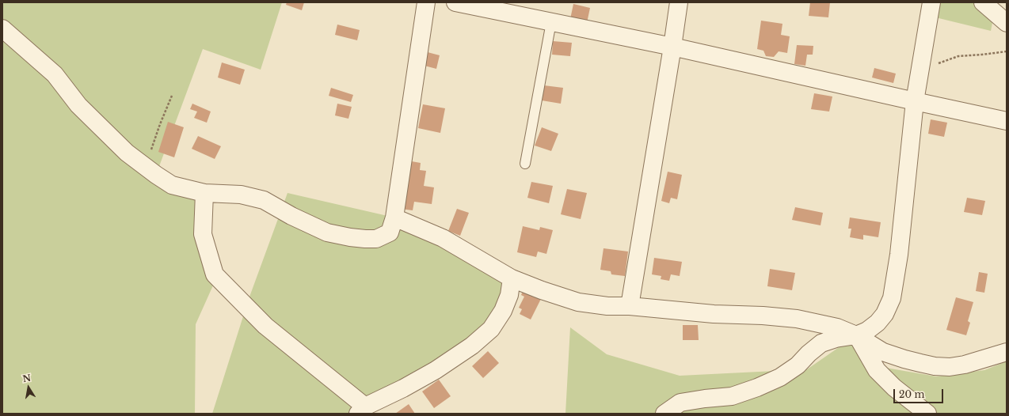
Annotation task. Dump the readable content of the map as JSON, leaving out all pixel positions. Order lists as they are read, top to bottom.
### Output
{
  "scale_bar": "20 m",
  "north": "top"
}
